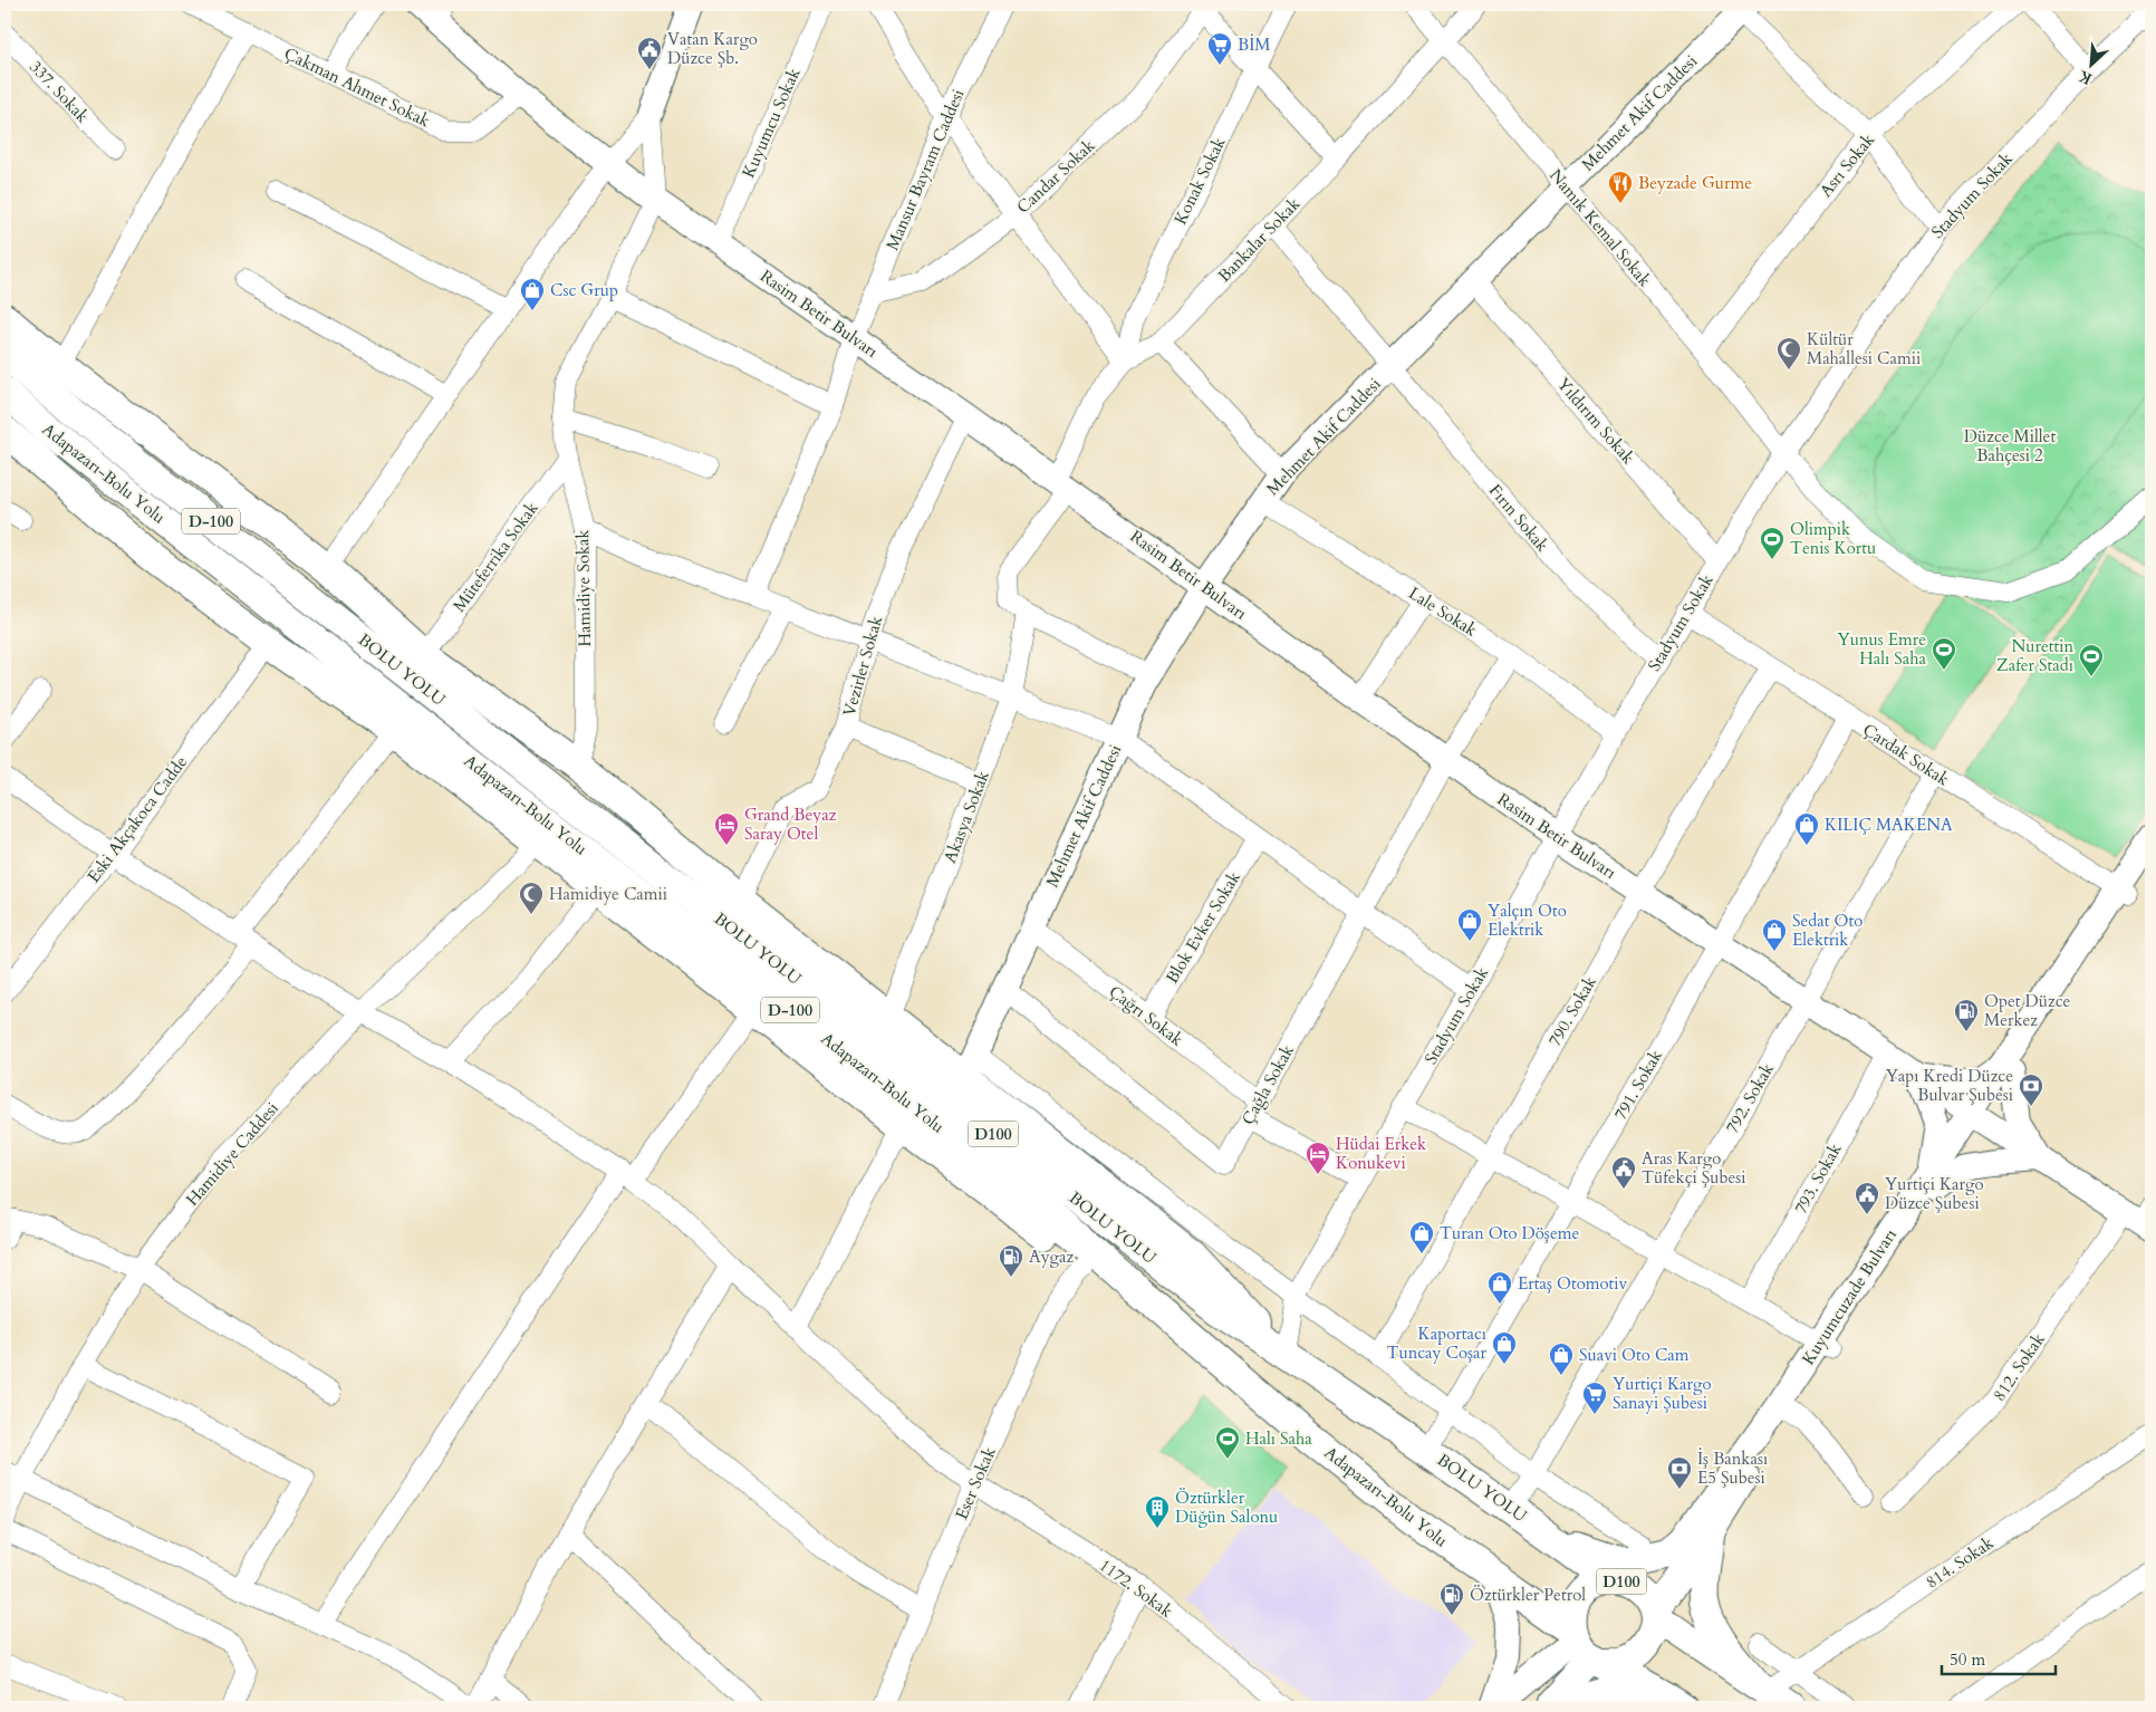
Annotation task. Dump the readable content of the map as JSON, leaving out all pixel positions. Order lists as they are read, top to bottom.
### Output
{
  "streets": {
    "highway": [
      "Adapazarı-Bolu Yolu",
      "D-100",
      "BOLU YOLU",
      "D100"
    ],
    "main road": ["Mehmet Akif Caddesi", "Rasim Betir Bulvarı", "Kuyumcuzade Bulvarı"],
    "street": [
      "Çakman Ahmet Sokak",
      "337. Sokak",
      "Kuyumcu Sokak",
      "Asrı Sokak",
      "Mansur Bayram Caddesi",
      "Candar Sokak",
      "Konak Sokak",
      "Stadyum Sokak",
      "Namık Kemal Sokak",
      "Bankalar Sokak",
      "Yıldırım Sokak",
      "Fırın Sokak",
      "Müteferrika Sokak",
      "Hamidiye Sokak",
      "Lale Sokak",
      "Vezirler Sokak",
      "Çardak Sokak",
      "Akasya Sokak",
      "Eski Akçakoca Cadde",
      "Blok Evker Sokak",
      "790. Sokak",
      "Çağrı Sokak",
      "Çağla Sokak",
      "791. Sokak",
      "792. Sokak",
      "Hamidiye Caddesi",
      "793. Sokak",
      "812. Sokak",
      "Eser Sokak",
      "814. Sokak",
      "1172. Sokak"
    ]
  },
  "crossings": [
    ["Çakman Ahmet Sokak", "Rasim Betir Bulvarı"],
    ["Mehmet Akif Caddesi", "Namık Kemal Sokak"],
    ["Mehmet Akif Caddesi", "Rasim Betir Bulvarı"],
    ["Mehmet Akif Caddesi", "Yıldırım Sokak"],
    ["Mehmet Akif Caddesi", "Fırın Sokak"],
    ["Mehmet Akif Caddesi", "Lale Sokak"],
    ["Mehmet Akif Caddesi", "Çağrı Sokak"],
    ["Mehmet Akif Caddesi", "Çağla Sokak"],
    ["Kuyumcu Sokak", "Rasim Betir Bulvarı"],
    ["Asrı Sokak", "Namık Kemal Sokak"],
    ["Mansur Bayram Caddesi", "Candar Sokak"],
    ["Mansur Bayram Caddesi", "Rasim Betir Bulvarı"],
    ["Konak Sokak", "Bankalar Sokak"],
    ["Stadyum Sokak", "Namık Kemal Sokak"],
    ["Stadyum Sokak", "Rasim Betir Bulvarı"],
    ["Stadyum Sokak", "Yıldırım Sokak"],
    ["Stadyum Sokak", "Fırın Sokak"],
    ["Stadyum Sokak", "Lale Sokak"],
    ["Stadyum Sokak", "Çardak Sokak"],
    ["Stadyum Sokak", "Çağrı Sokak"],
    ["Namık Kemal Sokak", "Bankalar Sokak"],
    ["Bankalar Sokak", "Rasim Betir Bulvarı"],
    ["Bankalar Sokak", "Fırın Sokak"],
    ["Bankalar Sokak", "Akasya Sokak"],
    ["Rasim Betir Bulvarı", "Hamidiye Sokak"],
    ["Rasim Betir Bulvarı", "Vezirler Sokak"],
    ["Rasim Betir Bulvarı", "790. Sokak"],
    ["Rasim Betir Bulvarı", "Çağla Sokak"],
    ["Rasim Betir Bulvarı", "791. Sokak"],
    ["Rasim Betir Bulvarı", "792. Sokak"],
    ["Rasim Betir Bulvarı", "793. Sokak"],
    ["Rasim Betir Bulvarı", "Kuyumcuzade Bulvarı"],
    ["Rasim Betir Bulvarı", "812. Sokak"],
    ["Adapazarı-Bolu Yolu", "BOLU YOLU"],
    ["Adapazarı-Bolu Yolu", "D100"],
    ["Müteferrika Sokak", "Hamidiye Sokak"],
    ["Lale Sokak", "Çağla Sokak"],
    ["BOLU YOLU", "791. Sokak"],
    ["BOLU YOLU", "792. Sokak"],
    ["BOLU YOLU", "D100"],
    ["Çardak Sokak", "790. Sokak"],
    ["Çardak Sokak", "791. Sokak"],
    ["Çardak Sokak", "792. Sokak"],
    ["Çardak Sokak", "Kuyumcuzade Bulvarı"],
    ["Eski Akçakoca Cadde", "1172. Sokak"],
    ["Blok Evker Sokak", "Çağrı Sokak"],
    ["Çağrı Sokak", "Çağla Sokak"],
    ["D100", "814. Sokak"],
    ["Hamidiye Caddesi", "1172. Sokak"],
    ["Eser Sokak", "1172. Sokak"]
  ],
  "parks": ["Düzce Millet Bahçesi 2"],
  "places": {
    "supermarket": ["BİM", "Yurtiçi Kargo Sanayi Şubesi"],
    "public building": ["Vatan Kargo Düzce Şb.", "Aras Kargo Tüfekçi Şubesi", "Yurtiçi Kargo Düzce Şubesi"],
    "restaurant": ["Beyzade Gurme"],
    "shop": [
      "Csc Grup",
      "KILIÇ MAKENA",
      "Yalçın Oto Elektrik",
      "Sedat Oto Elektrik",
      "Turan Oto Döşeme",
      "Ertaş Otomotiv",
      "Kaportacı Tuncay Coşar",
      "Suavi Oto Cam"
    ],
    "mosque": ["Kültür Mahallesi Camii", "Hamidiye Camii"],
    "sports": [
      "Olimpik Tenis Kortu",
      "Yunus Emre Halı Saha",
      "Nurettin Zafer Stadı",
      "Halı Saha"
    ],
    "hotel": ["Grand Beyaz Saray Otel", "Hüdai Erkek Konukevi"],
    "fuel station": ["Opet Düzce Merkez", "Aygaz", "Öztürkler Petrol"],
    "bank": ["Yapı Kredi Düzce Bulvar Şubesi", "İş Bankası E5 Şubesi"],
    "building": ["Öztürkler Düğün Salonu"]
  },
  "scale_bar": "50 m",
  "north": "bottom left"
}
